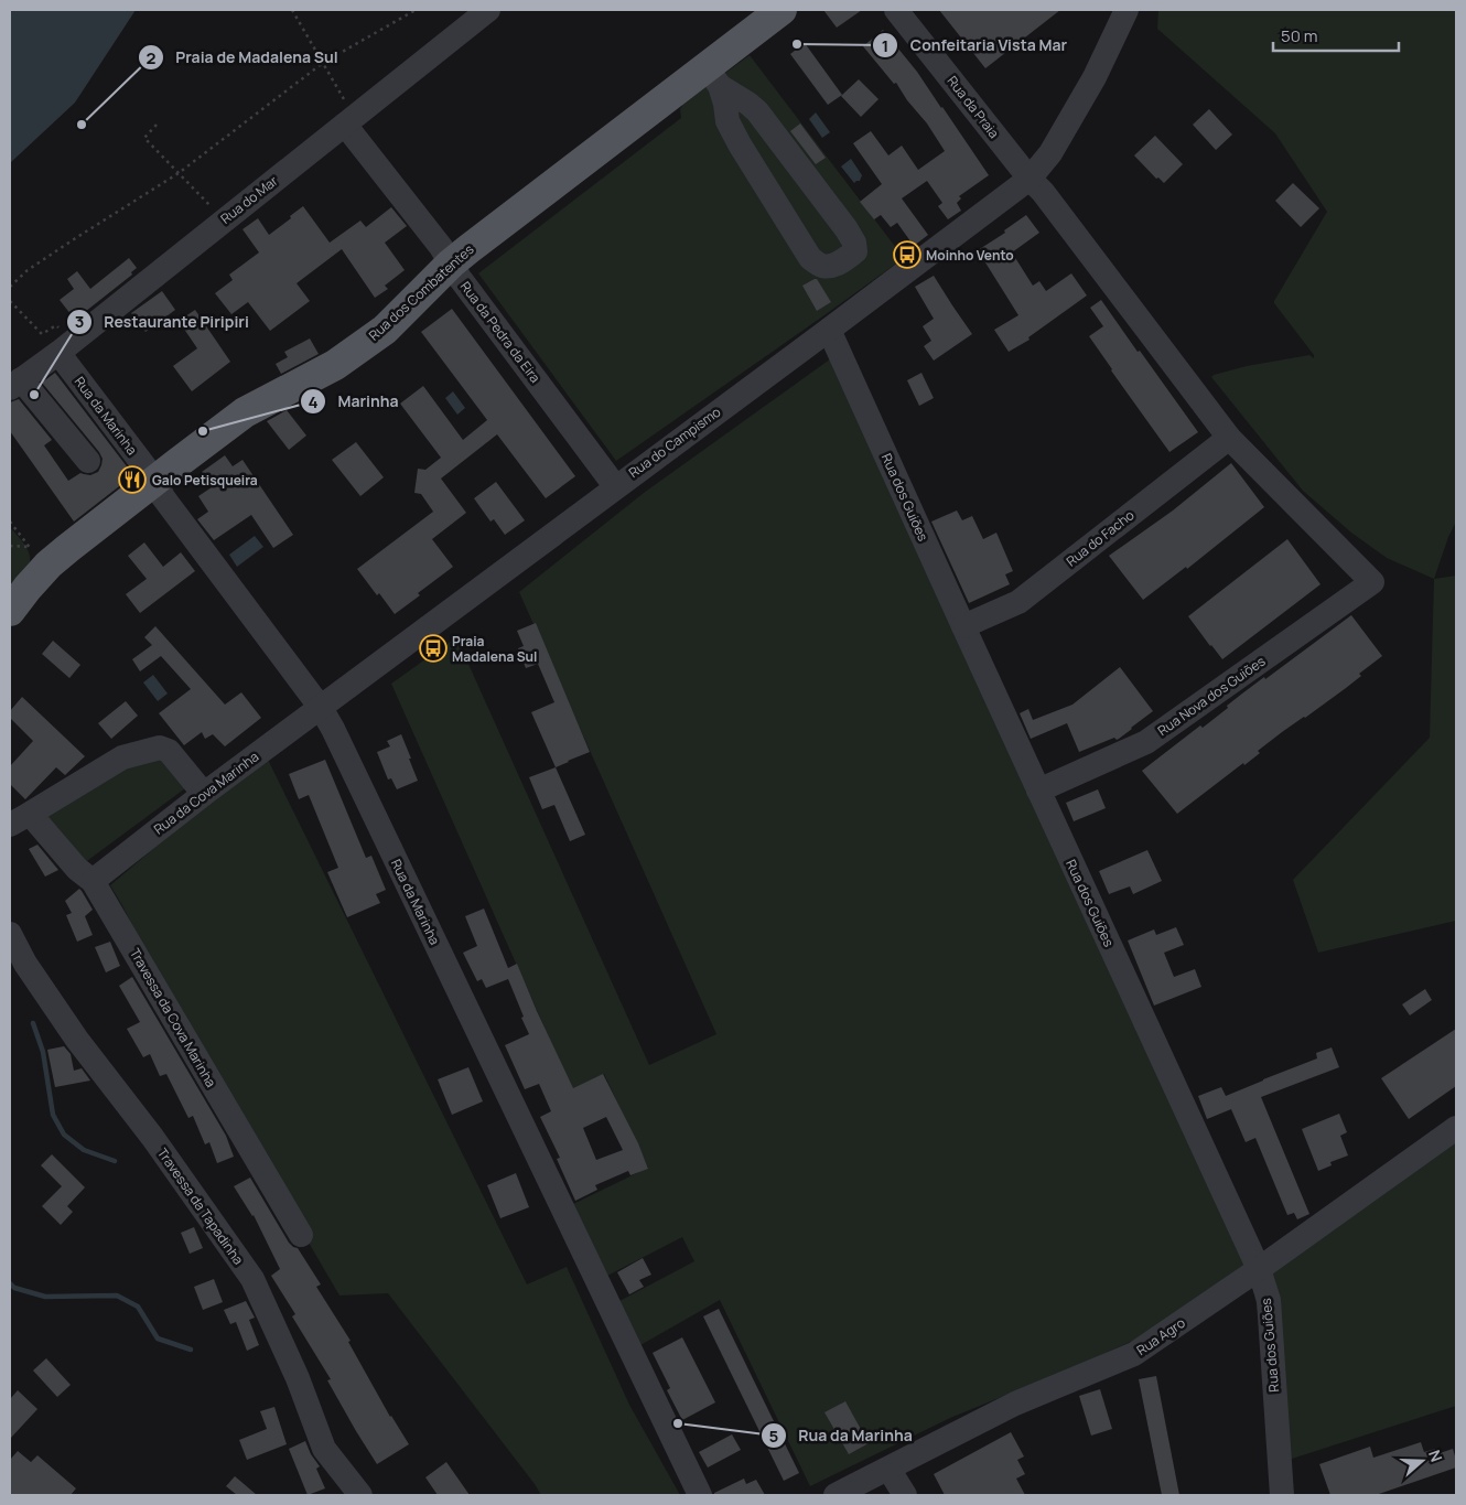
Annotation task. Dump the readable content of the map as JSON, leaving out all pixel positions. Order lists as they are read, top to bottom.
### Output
{
  "streets": {
    "main road": ["Rua dos Combatentes"],
    "street": [
      "Rua da Praia",
      "Rua do Mar",
      "Rua da Pedra da Eira",
      "Rua da Marinha",
      "Rua do Campismo",
      "Rua dos Guiões",
      "Rua do Facho",
      "Rua Nova dos Guiões",
      "Rua da Cova Marinha",
      "Travessa da Cova Marinha",
      "Travessa da Tapadinha",
      "Rua Agro"
    ]
  },
  "crossings": [
    ["Rua da Praia", "Rua do Campismo"],
    ["Rua da Praia", "Rua do Facho"],
    ["Rua da Praia", "Rua Nova dos Guiões"],
    ["Rua do Mar", "Rua da Pedra da Eira"],
    ["Rua do Mar", "Rua da Marinha"],
    ["Rua dos Combatentes", "Rua da Pedra da Eira"],
    ["Rua dos Combatentes", "Rua da Marinha"],
    ["Rua da Pedra da Eira", "Rua do Campismo"],
    ["Rua da Marinha", "Rua do Campismo"],
    ["Rua da Marinha", "Rua da Cova Marinha"],
    ["Rua do Campismo", "Rua dos Guiões"],
    ["Rua do Campismo", "Rua da Cova Marinha"],
    ["Rua dos Guiões", "Rua do Facho"],
    ["Rua dos Guiões", "Rua Nova dos Guiões"],
    ["Rua dos Guiões", "Rua Agro"],
    ["Rua da Cova Marinha", "Travessa da Cova Marinha"]
  ],
  "places": {
    "other": [
      "Confeitaria Vista Mar",
      "Praia de Madalena Sul",
      "Restaurante Piripiri",
      "Marinha",
      "Rua da Marinha"
    ],
    "bus stop": ["Moinho Vento", "Praia Madalena Sul"],
    "restaurant": ["Galo Petisqueira"]
  },
  "scale_bar": "50 m",
  "north": "right"
}
